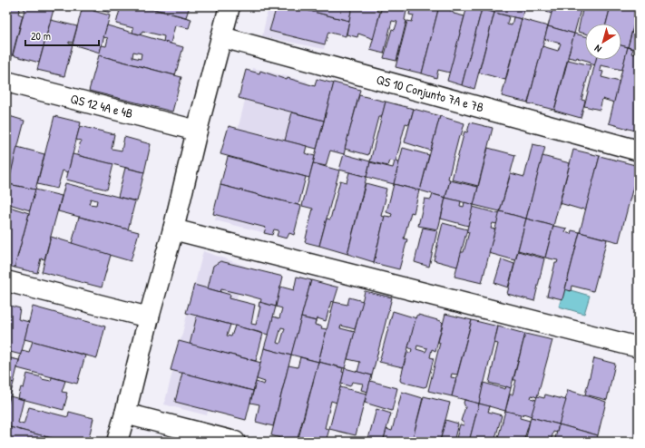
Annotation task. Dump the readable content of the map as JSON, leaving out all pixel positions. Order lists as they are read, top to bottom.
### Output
{
  "streets": {
    "street": ["QS 10 Conjunto 7A e 7B", "QS 12 4A e 4B"]
  },
  "scale_bar": "20 m",
  "north": "bottom left"
}
